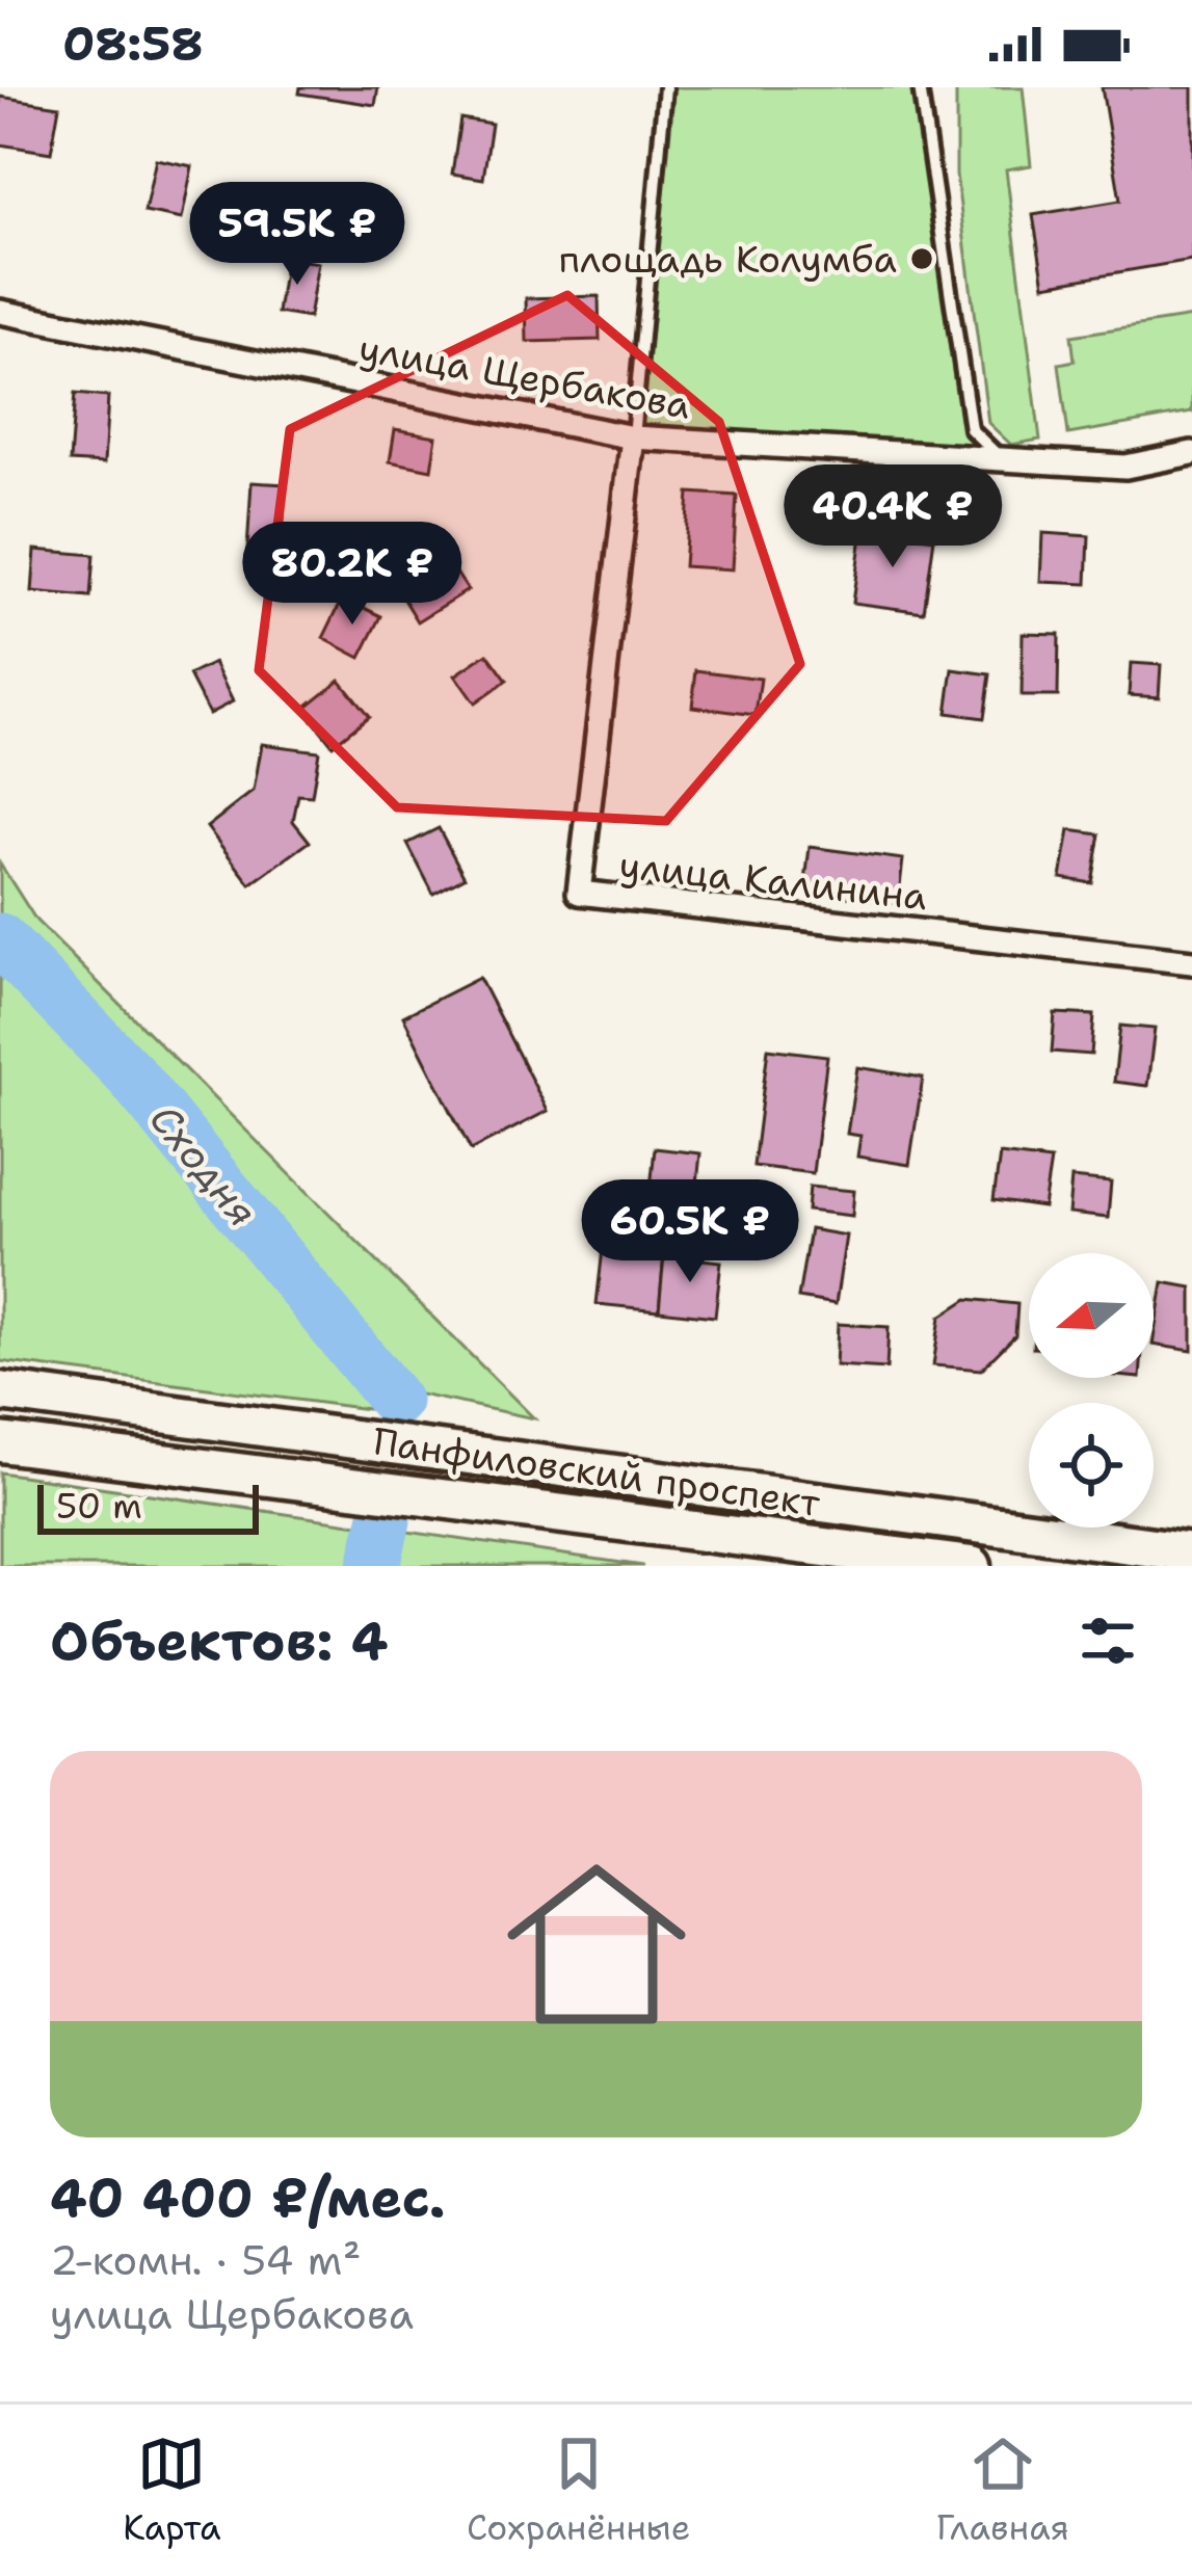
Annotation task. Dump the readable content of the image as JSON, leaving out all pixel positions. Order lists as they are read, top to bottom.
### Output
{
  "streets": {
    "main road": ["Панфиловский проспект"],
    "street": ["улица Щербакова", "улица Калинина"]
  },
  "crossings": [
    ["улица Щербакова", "улица Калинина"]
  ],
  "water": ["Сходня"],
  "places": ["площадь Колумба"],
  "scale_bar": "50 m",
  "north": "left",
  "page": {
    "status": "08:58",
    "price": [
      "59.5K ₽",
      "40.4K ₽",
      "80.2K ₽",
      "60.5K ₽"
    ],
    "scale": "50 m",
    "heading": "Объектов: 4",
    "list": [
      {
        "name": "40 400 ₽/мес.",
        "note": "2-комн. · 54 m² · улица Щербакова"
      }
    ],
    "tabs": ["Карта", "Сохранённые", "Главная"]
  }
}
